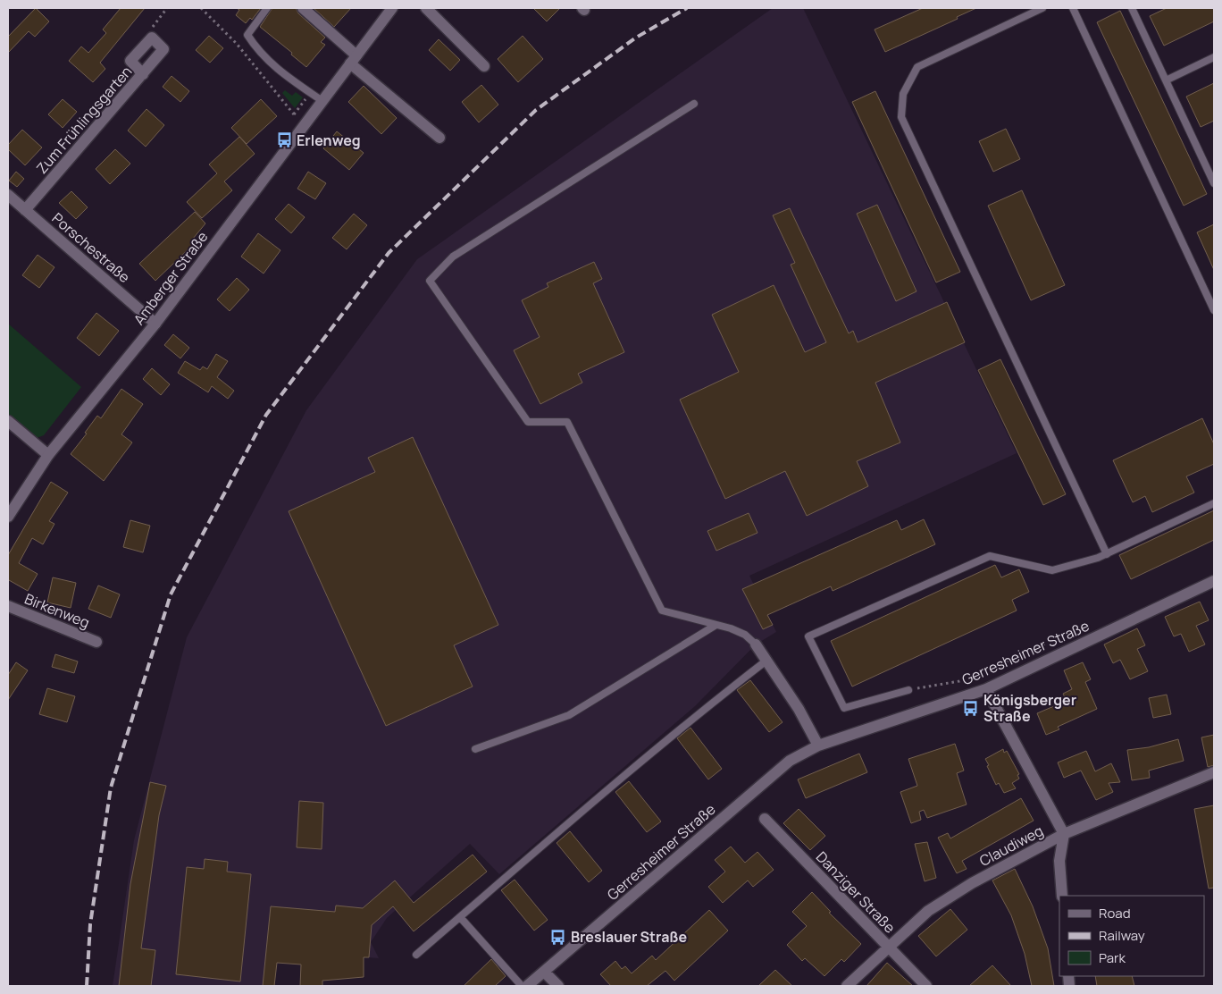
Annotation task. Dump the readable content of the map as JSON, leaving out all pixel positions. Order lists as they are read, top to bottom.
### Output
{
  "streets": {
    "street": [
      "Zum Frühlingsgarten",
      "Porschestraße",
      "Amberger Straße",
      "Birkenweg",
      "Gerresheimer Straße",
      "Claudiweg",
      "Danziger Straße"
    ]
  },
  "crossings": [
    ["Zum Frühlingsgarten", "Porschestraße"],
    ["Porschestraße", "Amberger Straße"],
    ["Claudiweg", "Danziger Straße"]
  ],
  "places": {
    "bus stop": ["Erlenweg", "Königsberger Straße", "Breslauer Straße"]
  },
  "legend": ["Road", "Railway", "Park"]
}
